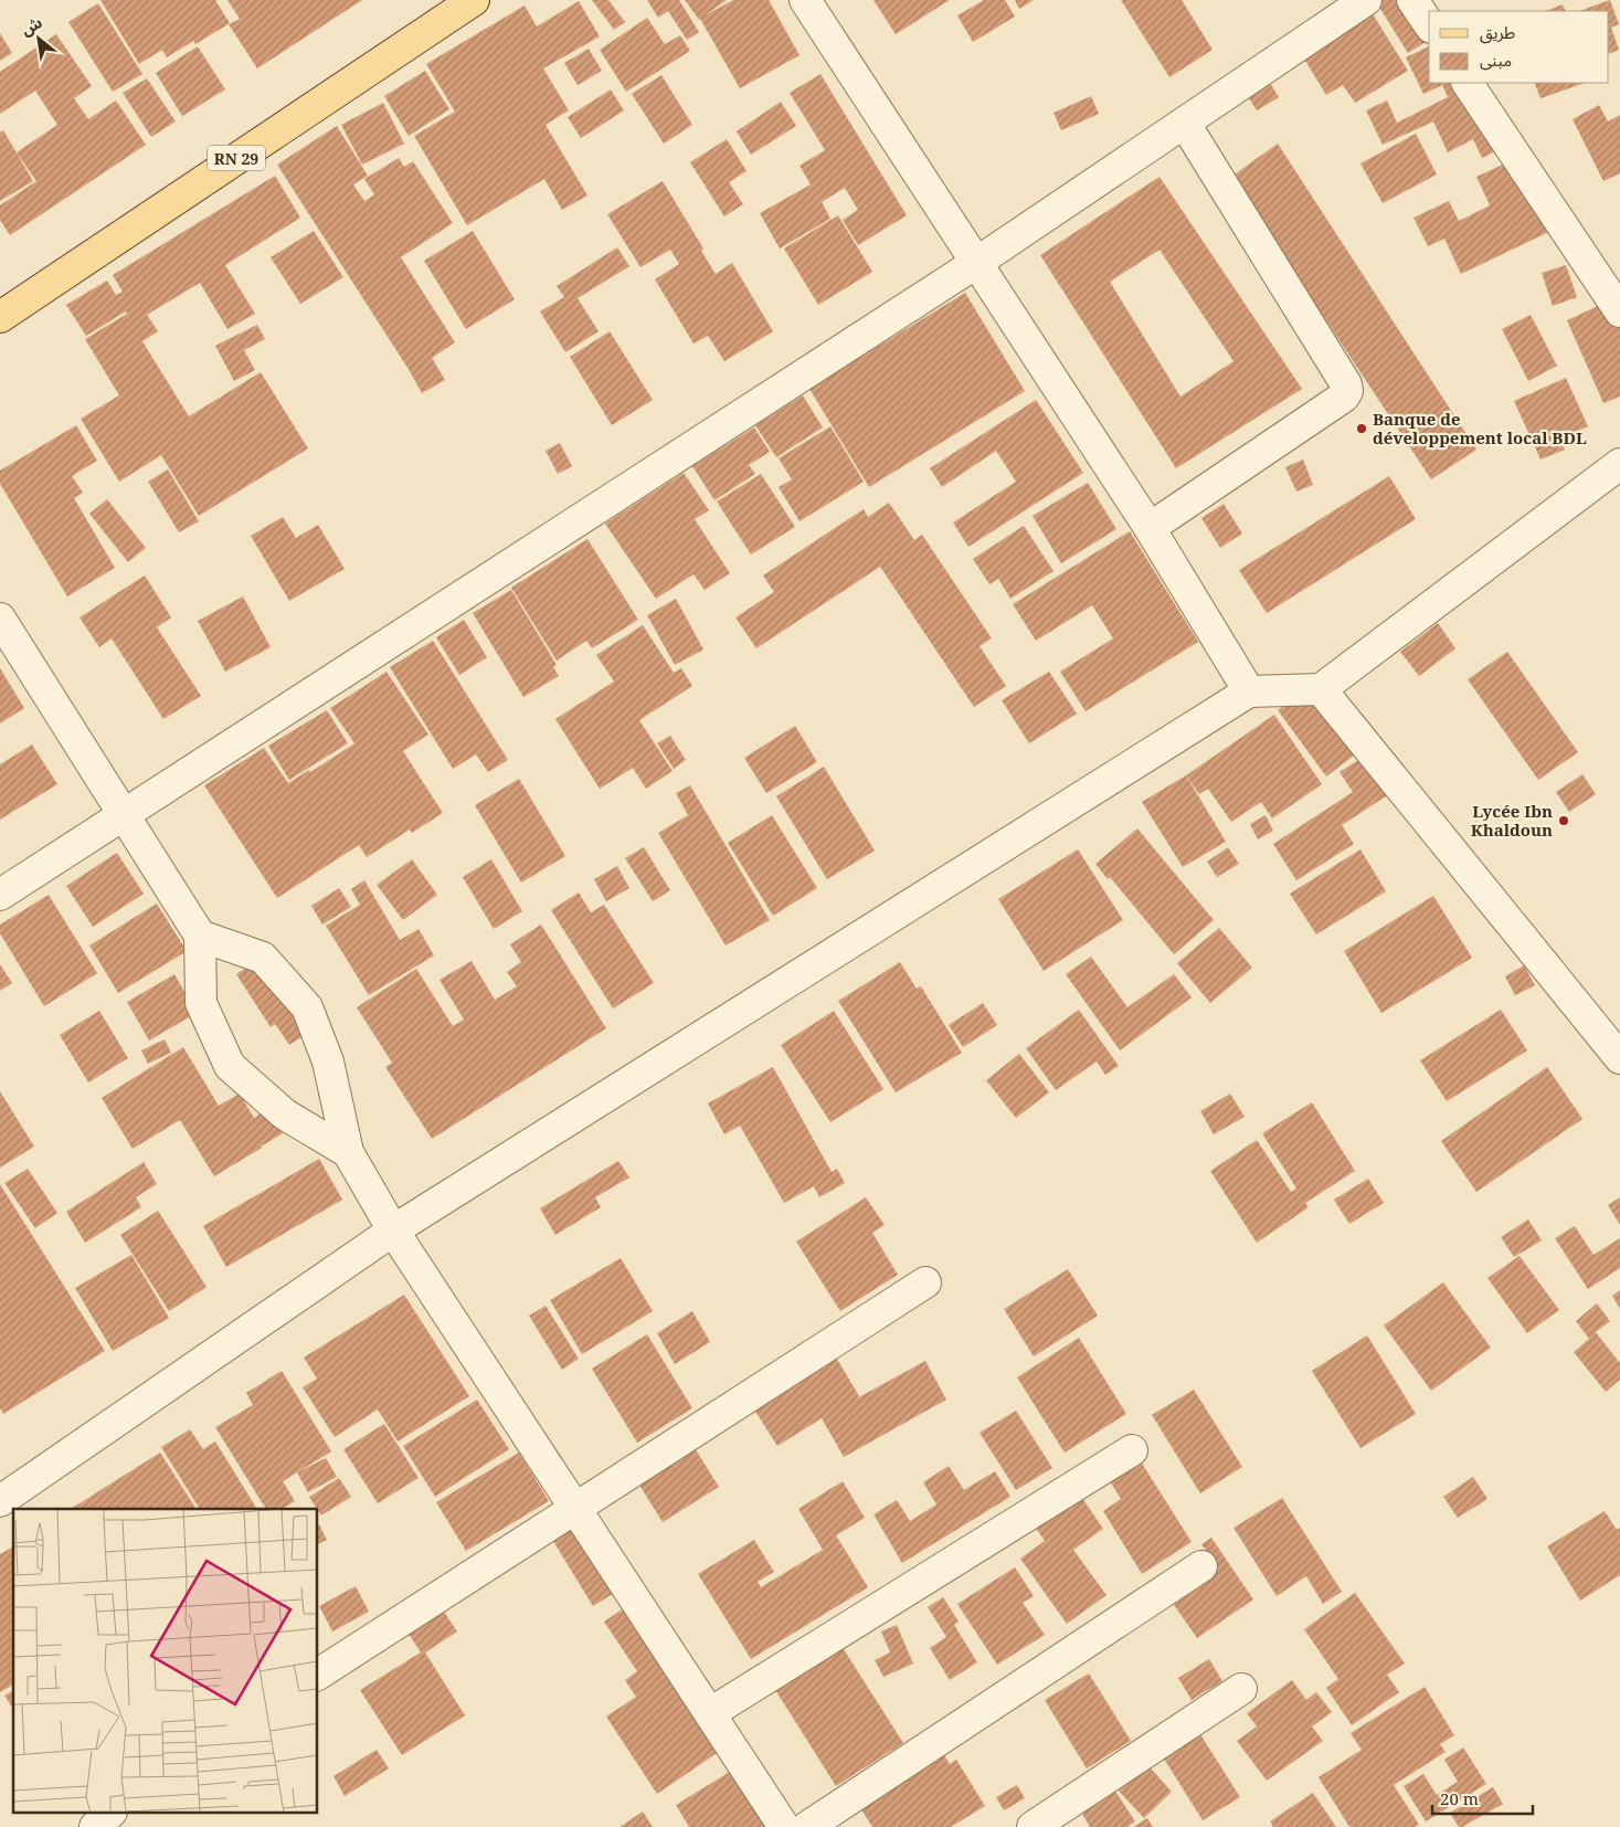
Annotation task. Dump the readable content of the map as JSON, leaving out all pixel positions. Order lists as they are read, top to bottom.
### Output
{
  "streets": {
    "main road": ["RN 29"]
  },
  "places": ["Banque de développement local BDL", "Lycée Ibn Khaldoun"],
  "legend": ["طريق", "مبنى"],
  "scale_bar": "20 m",
  "north": "top left"
}
